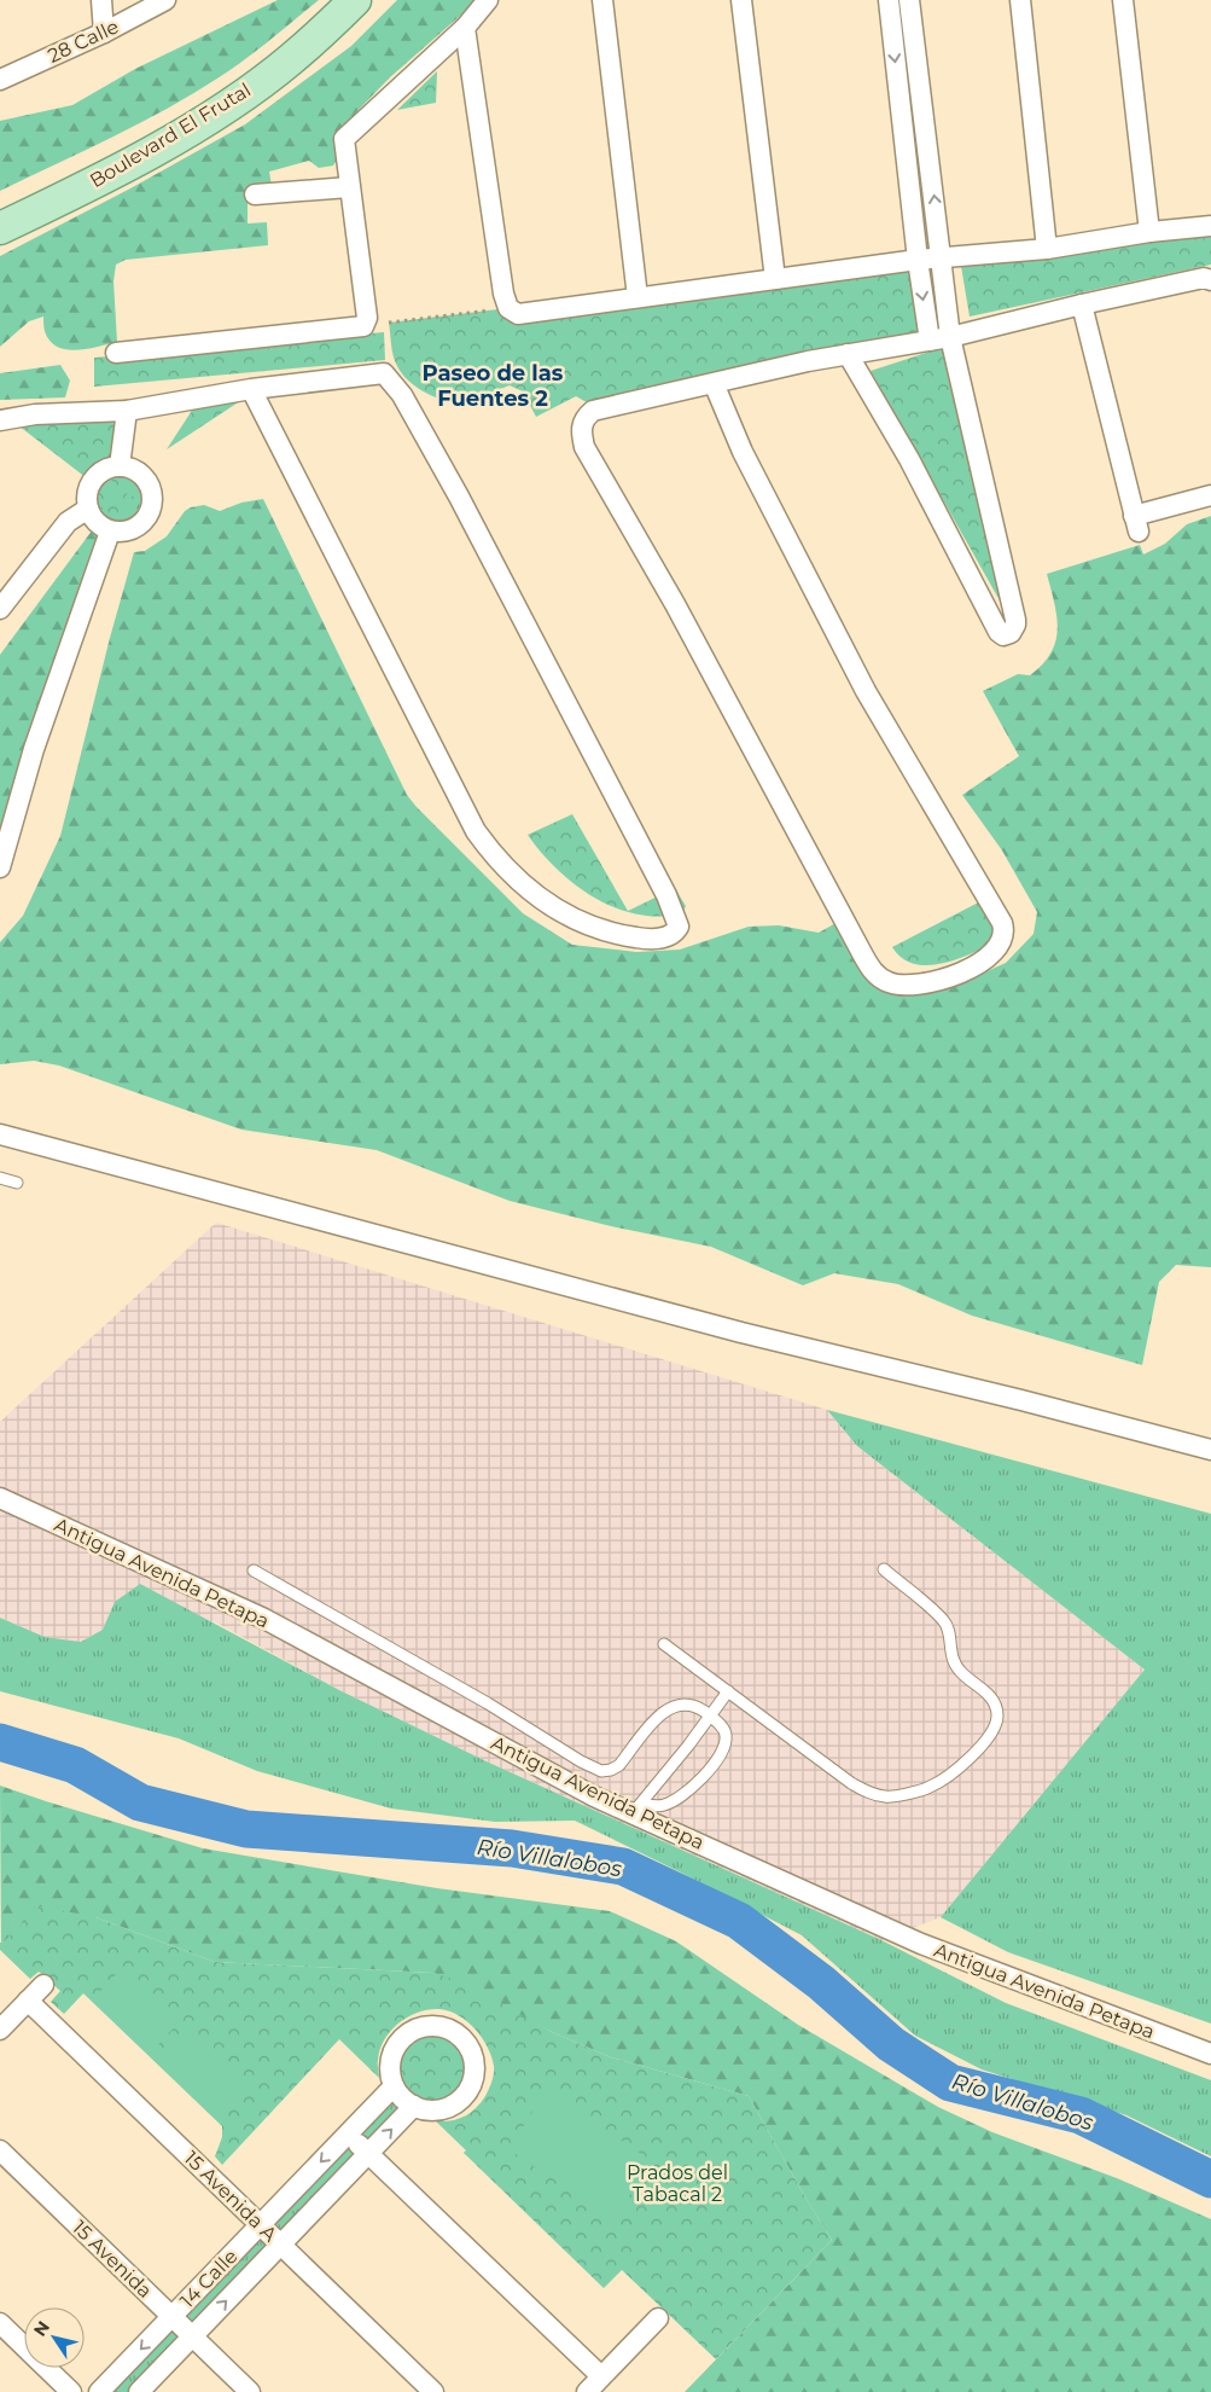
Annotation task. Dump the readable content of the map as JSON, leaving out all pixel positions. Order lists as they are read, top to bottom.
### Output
{
  "streets": {
    "main road": ["Boulevard El Frutal"],
    "street": [
      "28 Calle",
      "Antigua Avenida Petapa",
      "15 Avenida A",
      "15 Avenida",
      "14 Calle"
    ]
  },
  "crossings": [
    ["15 Avenida A", "14 Calle"],
    ["15 Avenida", "14 Calle"]
  ],
  "districts": ["Paseo de las Fuentes 2"],
  "water": ["Río Villalobos"],
  "parks": ["Prados del Tabacal 2"],
  "north": "top left"
}
